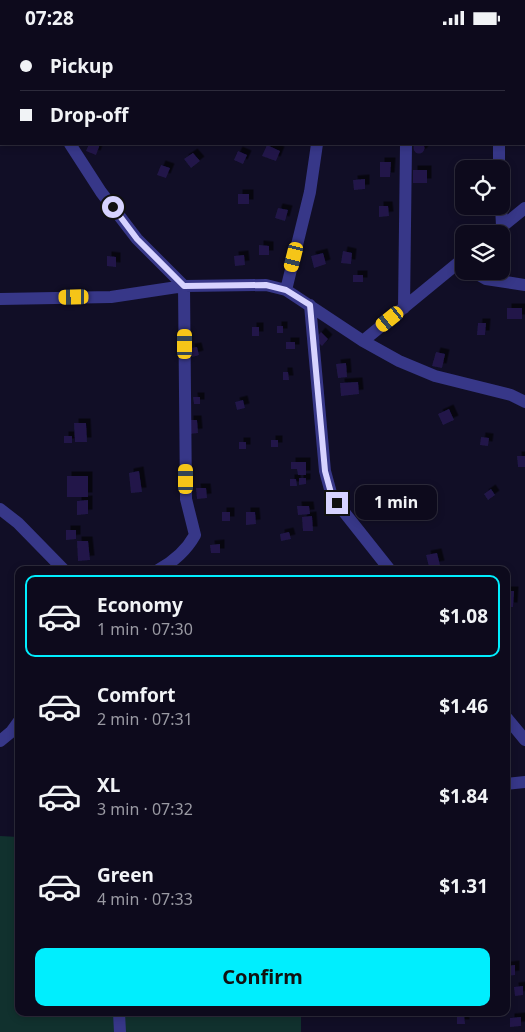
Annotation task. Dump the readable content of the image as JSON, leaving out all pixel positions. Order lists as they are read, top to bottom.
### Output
{
  "page": {
    "status": "07:28",
    "banner": ["Pickup", "Drop-off"],
    "bubble": "1 min",
    "list": [
      {
        "name": "Economy",
        "note": "1 min · 07:30",
        "value": "$1.08"
      },
      {
        "name": "Comfort",
        "note": "2 min · 07:31",
        "value": "$1.46"
      },
      {
        "name": "XL",
        "note": "3 min · 07:32",
        "value": "$1.84"
      },
      {
        "name": "Green",
        "note": "4 min · 07:33",
        "value": "$1.31"
      }
    ],
    "buttons": "Confirm"
  }
}
